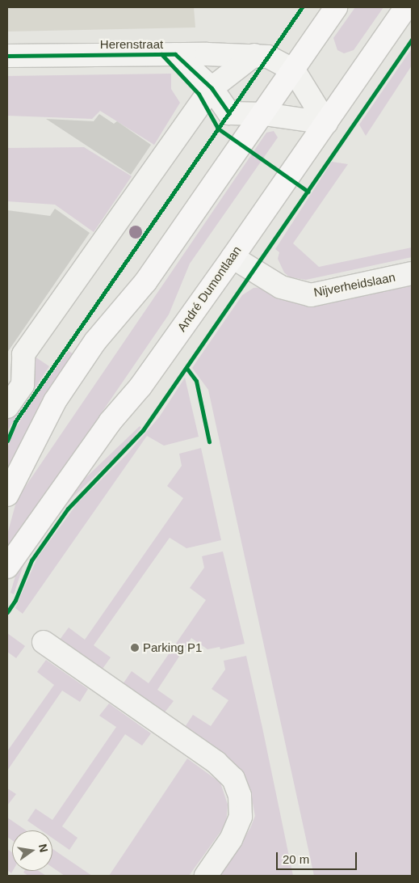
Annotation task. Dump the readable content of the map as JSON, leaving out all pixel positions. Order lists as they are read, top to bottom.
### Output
{
  "streets": {
    "main road": ["André Dumontlaan"],
    "street": ["Herenstraat", "Nijverheidslaan"]
  },
  "crossings": [
    ["Herenstraat", "André Dumontlaan"],
    ["Nijverheidslaan", "André Dumontlaan"]
  ],
  "places": ["Parking P1"],
  "scale_bar": "20 m",
  "north": "right"
}
